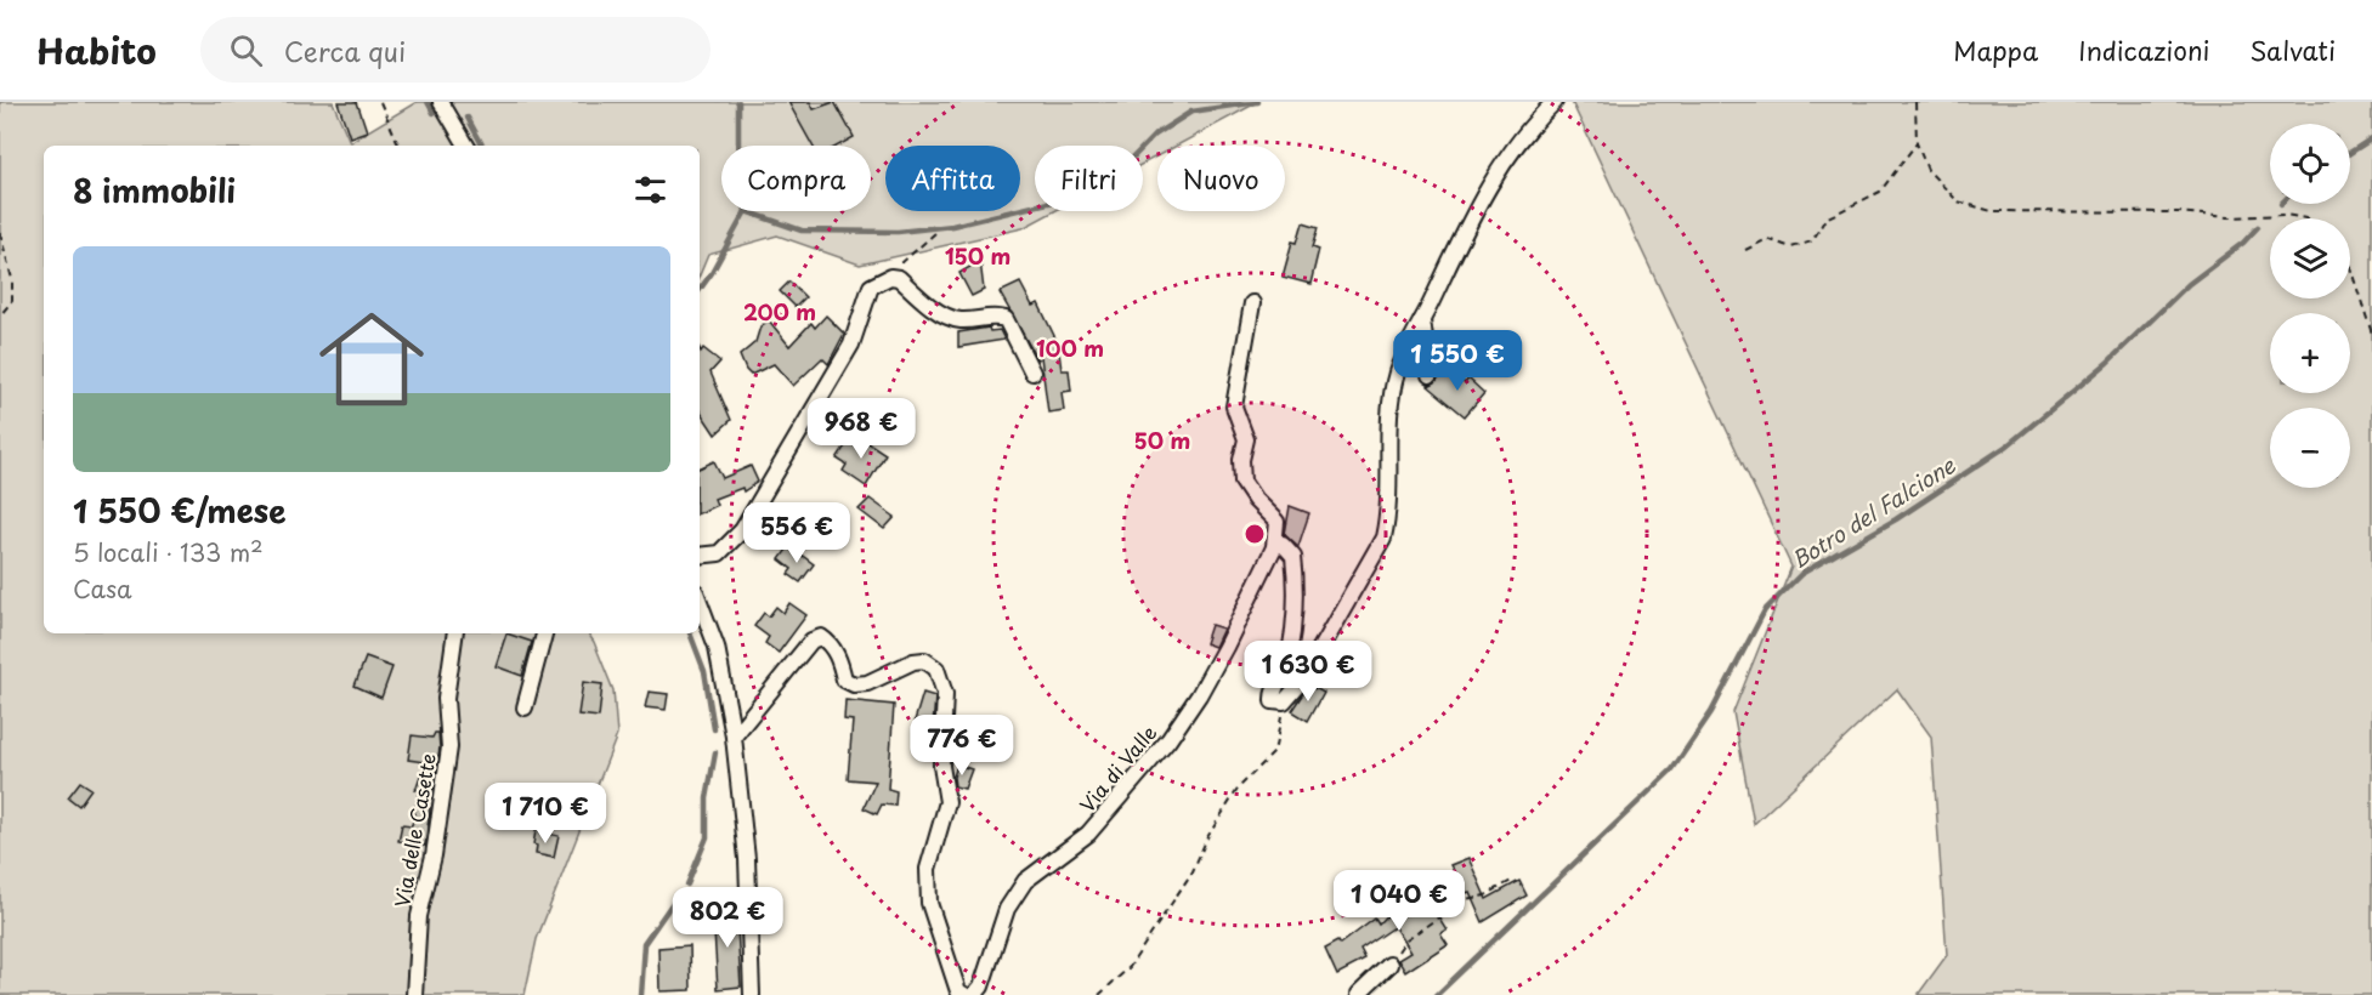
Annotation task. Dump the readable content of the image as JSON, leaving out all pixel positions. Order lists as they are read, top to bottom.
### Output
{
  "streets": {
    "street": ["Via di Valle", "Via delle Casette"]
  },
  "water": ["Botro del Falcione"],
  "page": {
    "header": "Habito",
    "search": "Cerca qui",
    "nav": ["Mappa", "Indicazioni", "Salvati"],
    "map_buttons": ["+", "−"],
    "chip": [
      "Compra",
      "Affitta",
      "Filtri",
      "Nuovo"
    ],
    "heading": "8 immobili",
    "list": [
      {
        "name": "1 550 €/mese",
        "note": "5 locali · 133 m² · Casa"
      }
    ],
    "price": [
      "1 550 €",
      "968 €",
      "556 €",
      "1 630 €",
      "776 €",
      "1 710 €",
      "1 040 €",
      "802 €"
    ]
  },
  "rings": [
    "150 m",
    "200 m",
    "100 m",
    "50 m"
  ]
}
